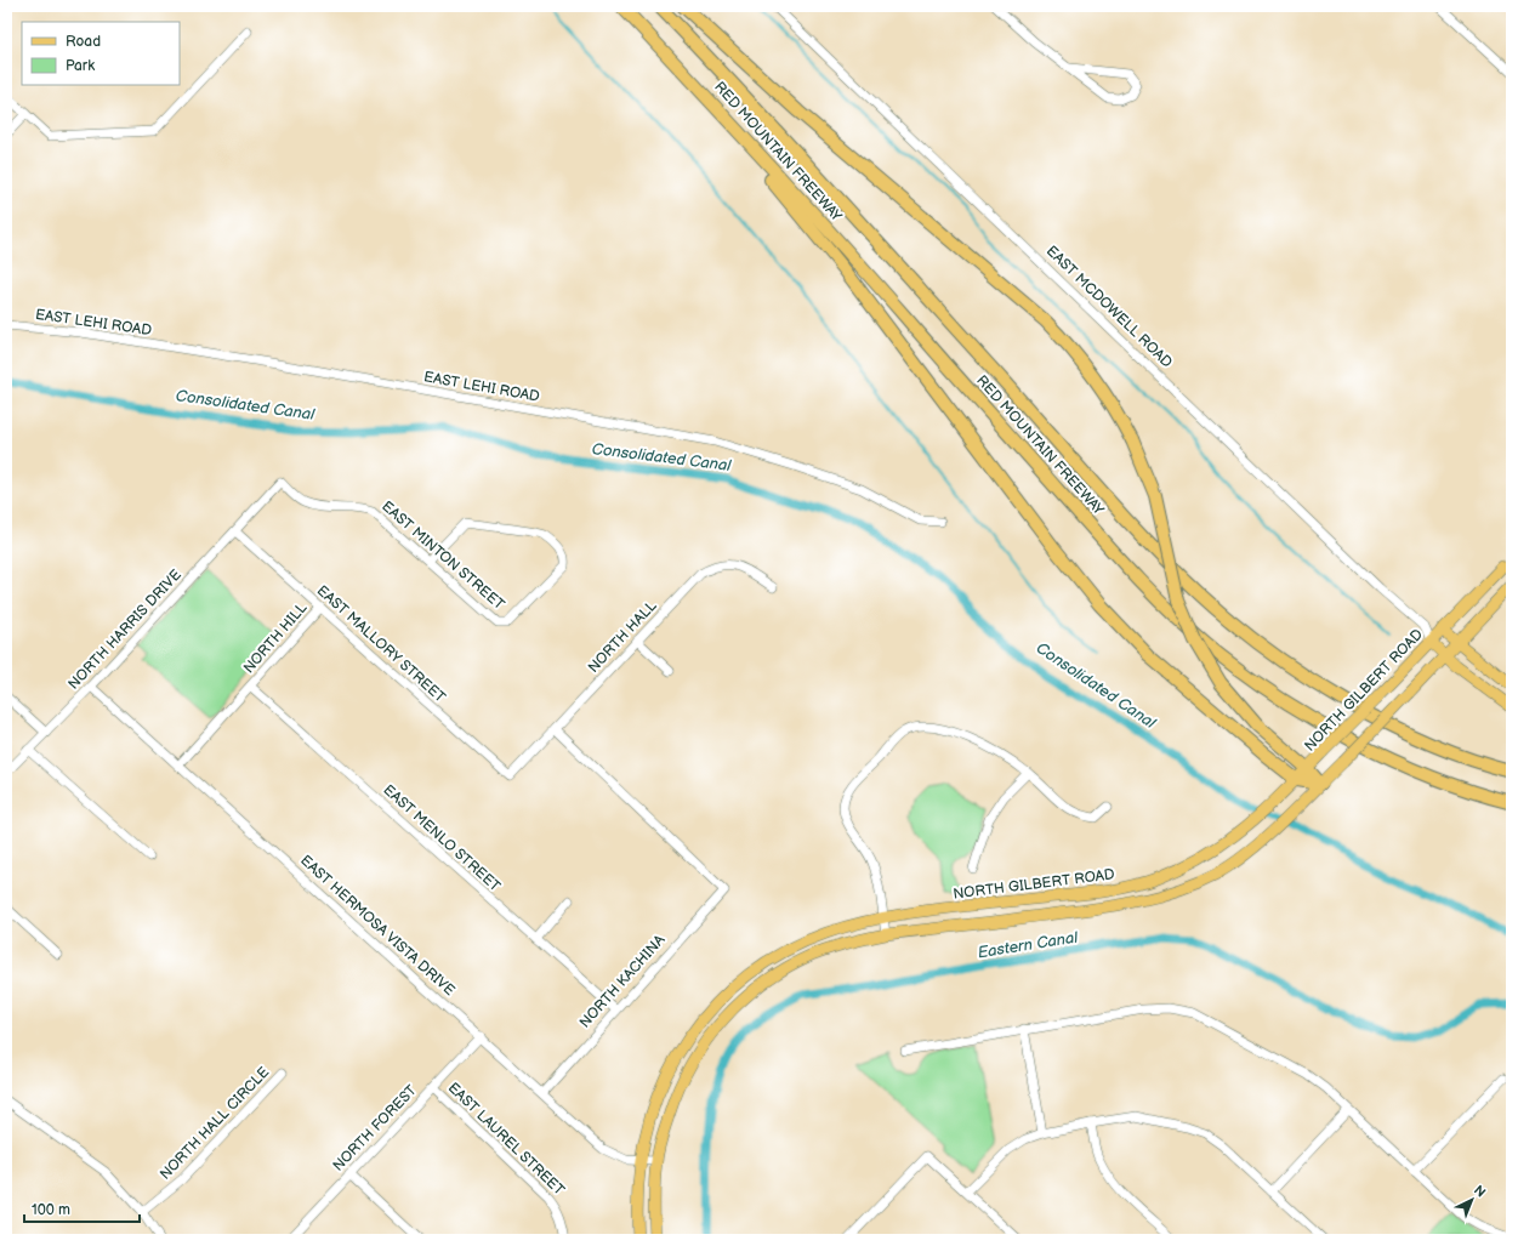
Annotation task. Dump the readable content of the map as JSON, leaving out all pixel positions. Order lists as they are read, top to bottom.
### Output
{
  "streets": {
    "highway": ["RED MOUNTAIN FREEWAY"],
    "main road": ["EAST MCDOWELL ROAD", "NORTH GILBERT ROAD"],
    "street": [
      "EAST LEHI ROAD",
      "EAST MINTON STREET",
      "NORTH HARRIS DRIVE",
      "NORTH HALL",
      "NORTH HILL",
      "EAST MALLORY STREET",
      "EAST MENLO STREET",
      "EAST HERMOSA VISTA DRIVE",
      "NORTH KACHINA",
      "NORTH HALL CIRCLE",
      "NORTH FOREST",
      "EAST LAUREL STREET"
    ]
  },
  "crossings": [
    ["EAST MCDOWELL ROAD", "NORTH GILBERT ROAD"],
    ["EAST MINTON STREET", "NORTH HARRIS DRIVE"],
    ["NORTH HARRIS DRIVE", "EAST MALLORY STREET"],
    ["NORTH HARRIS DRIVE", "EAST HERMOSA VISTA DRIVE"],
    ["NORTH HALL", "EAST MALLORY STREET"],
    ["NORTH HALL", "NORTH KACHINA"],
    ["NORTH HILL", "EAST MALLORY STREET"],
    ["NORTH HILL", "EAST MENLO STREET"],
    ["NORTH HILL", "EAST HERMOSA VISTA DRIVE"],
    ["NORTH GILBERT ROAD", "EAST HERMOSA VISTA DRIVE"],
    ["EAST MENLO STREET", "NORTH KACHINA"],
    ["EAST HERMOSA VISTA DRIVE", "NORTH KACHINA"],
    ["EAST HERMOSA VISTA DRIVE", "NORTH FOREST"],
    ["NORTH FOREST", "EAST LAUREL STREET"]
  ],
  "water": ["Consolidated Canal", "Eastern Canal"],
  "legend": ["Road", "Park"],
  "scale_bar": "100 m",
  "north": "top right"
}
